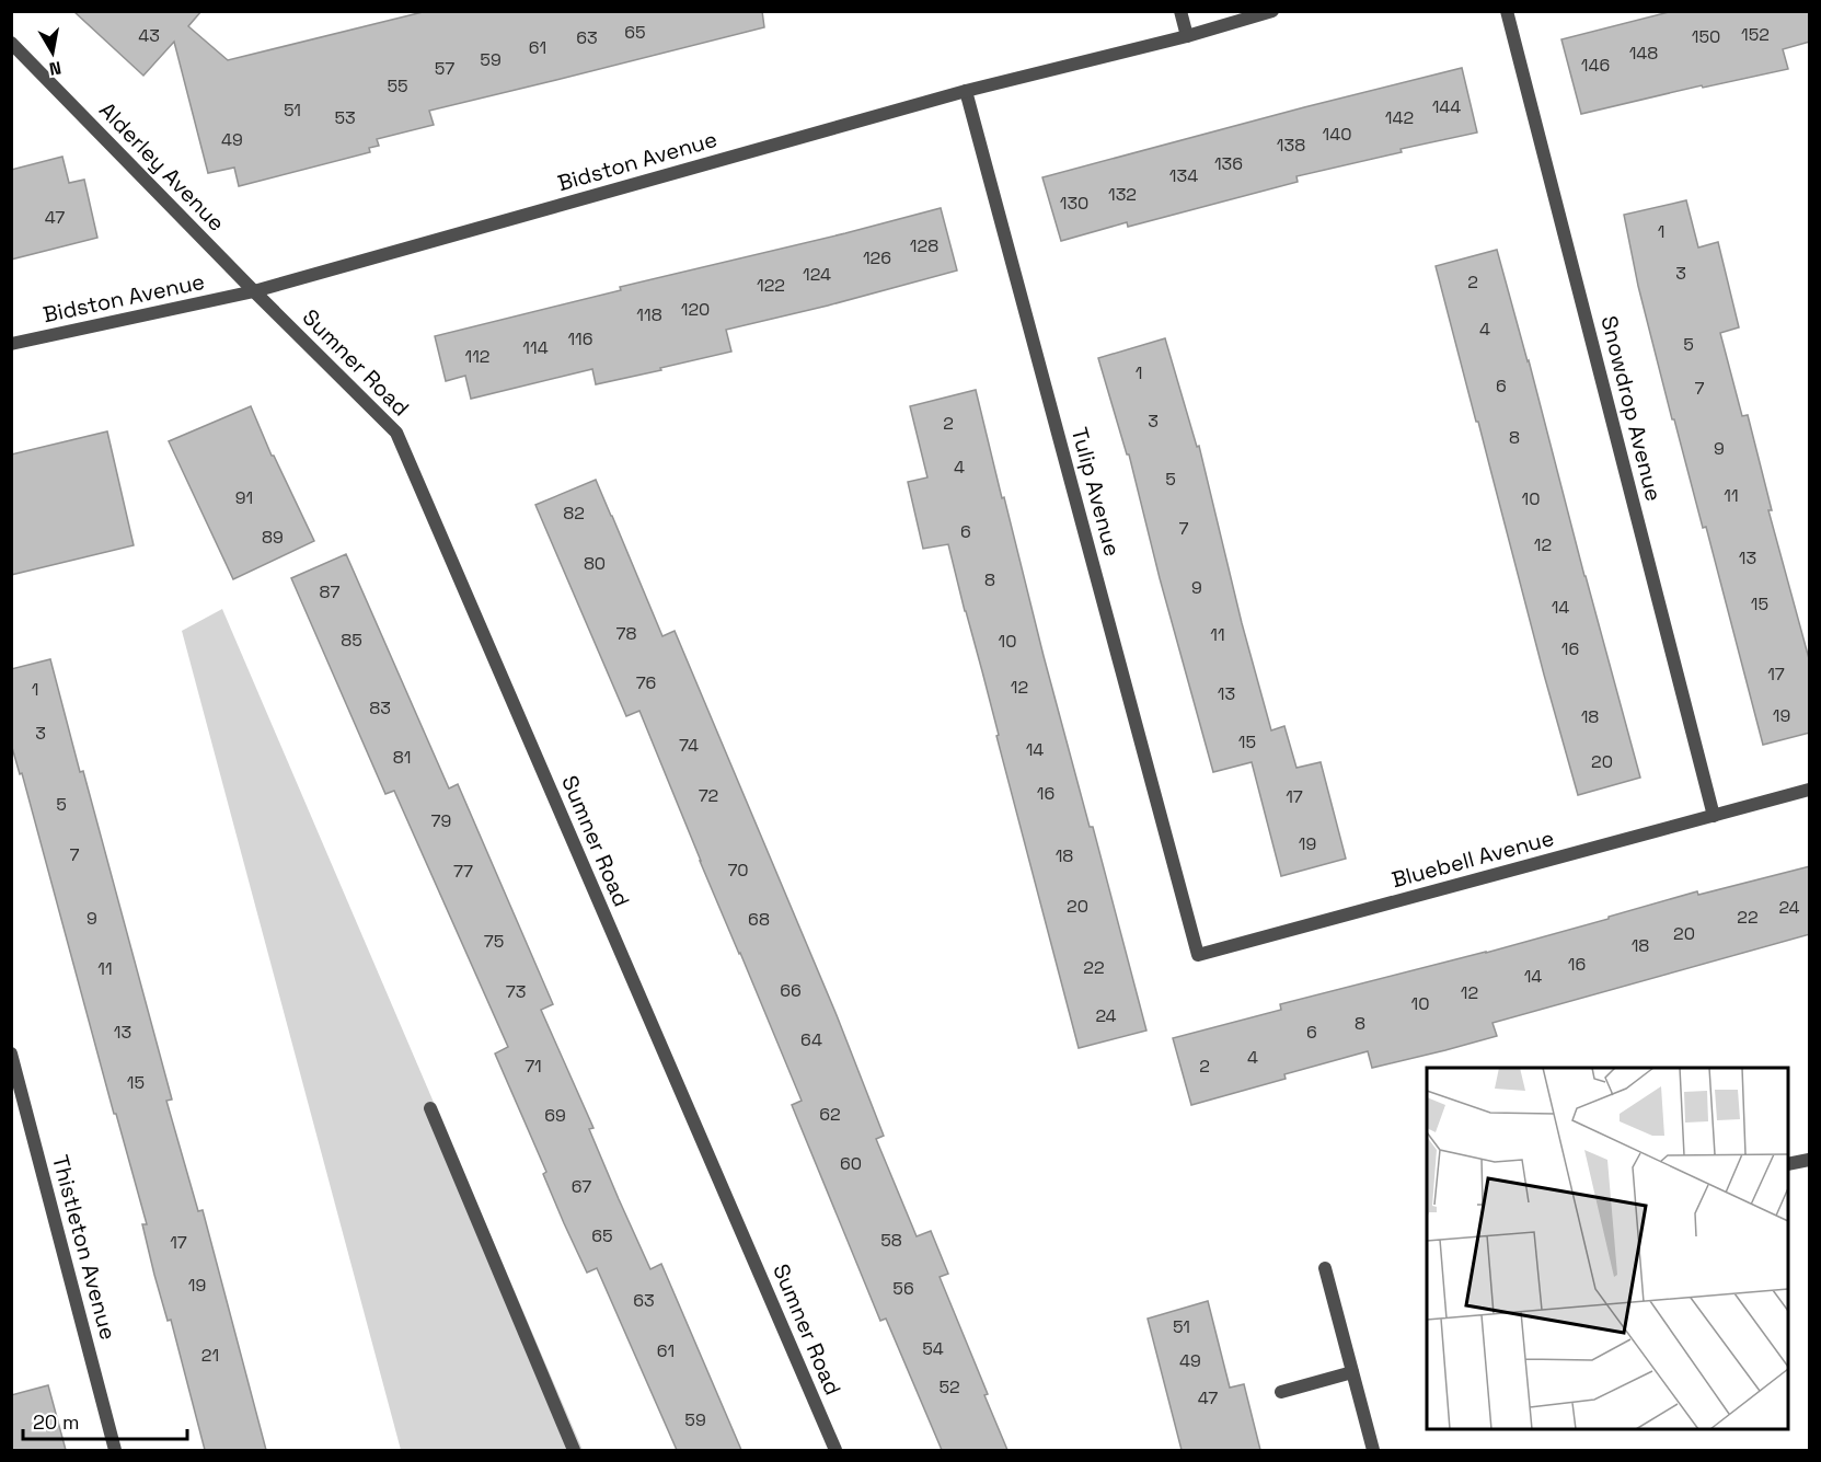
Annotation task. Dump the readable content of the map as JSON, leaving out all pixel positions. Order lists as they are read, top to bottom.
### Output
{
  "streets": {
    "street": [
      "Bidston Avenue",
      "Alderley Avenue",
      "Sumner Road",
      "Snowdrop Avenue",
      "Tulip Avenue",
      "Bluebell Avenue",
      "Thistleton Avenue"
    ]
  },
  "crossings": [
    ["Bidston Avenue", "Alderley Avenue"],
    ["Bidston Avenue", "Sumner Road"],
    ["Bidston Avenue", "Tulip Avenue"],
    ["Alderley Avenue", "Sumner Road"],
    ["Snowdrop Avenue", "Bluebell Avenue"],
    ["Tulip Avenue", "Bluebell Avenue"]
  ],
  "house_numbers": [
    "65",
    "152",
    "43",
    "150",
    "63",
    "61",
    "148",
    "59",
    "146",
    "57",
    "55",
    "144",
    "51",
    "53",
    "142",
    "140",
    "49",
    "138",
    "136",
    "134",
    "132",
    "130",
    "47",
    "1",
    "128",
    "126",
    "3",
    "124",
    "2",
    "122",
    "120",
    "118",
    "4",
    "116",
    "5",
    "114",
    "112",
    "1",
    "6",
    "7",
    "3",
    "2",
    "8",
    "9",
    "4",
    "5",
    "11",
    "91",
    "10",
    "82",
    "7",
    "6",
    "89",
    "12",
    "13",
    "80",
    "8",
    "9",
    "87",
    "15",
    "14",
    "78",
    "11",
    "85",
    "10",
    "16",
    "17",
    "76",
    "12",
    "1",
    "13",
    "83",
    "19",
    "18",
    "3",
    "15",
    "74",
    "14",
    "81",
    "20",
    "16",
    "72",
    "17",
    "5",
    "79",
    "19",
    "7",
    "18",
    "70",
    "77",
    "20",
    "24",
    "22",
    "9",
    "68",
    "20",
    "75",
    "18",
    "16",
    "22",
    "11",
    "14",
    "66",
    "73",
    "12",
    "10",
    "24",
    "8",
    "13",
    "6",
    "64",
    "4",
    "71",
    "2",
    "15",
    "62",
    "69",
    "60",
    "67",
    "65",
    "58",
    "17",
    "19",
    "56",
    "63",
    "51",
    "54",
    "61",
    "21",
    "49",
    "52",
    "47",
    "59"
  ],
  "scale_bar": "20 m",
  "north": "bottom"
}
